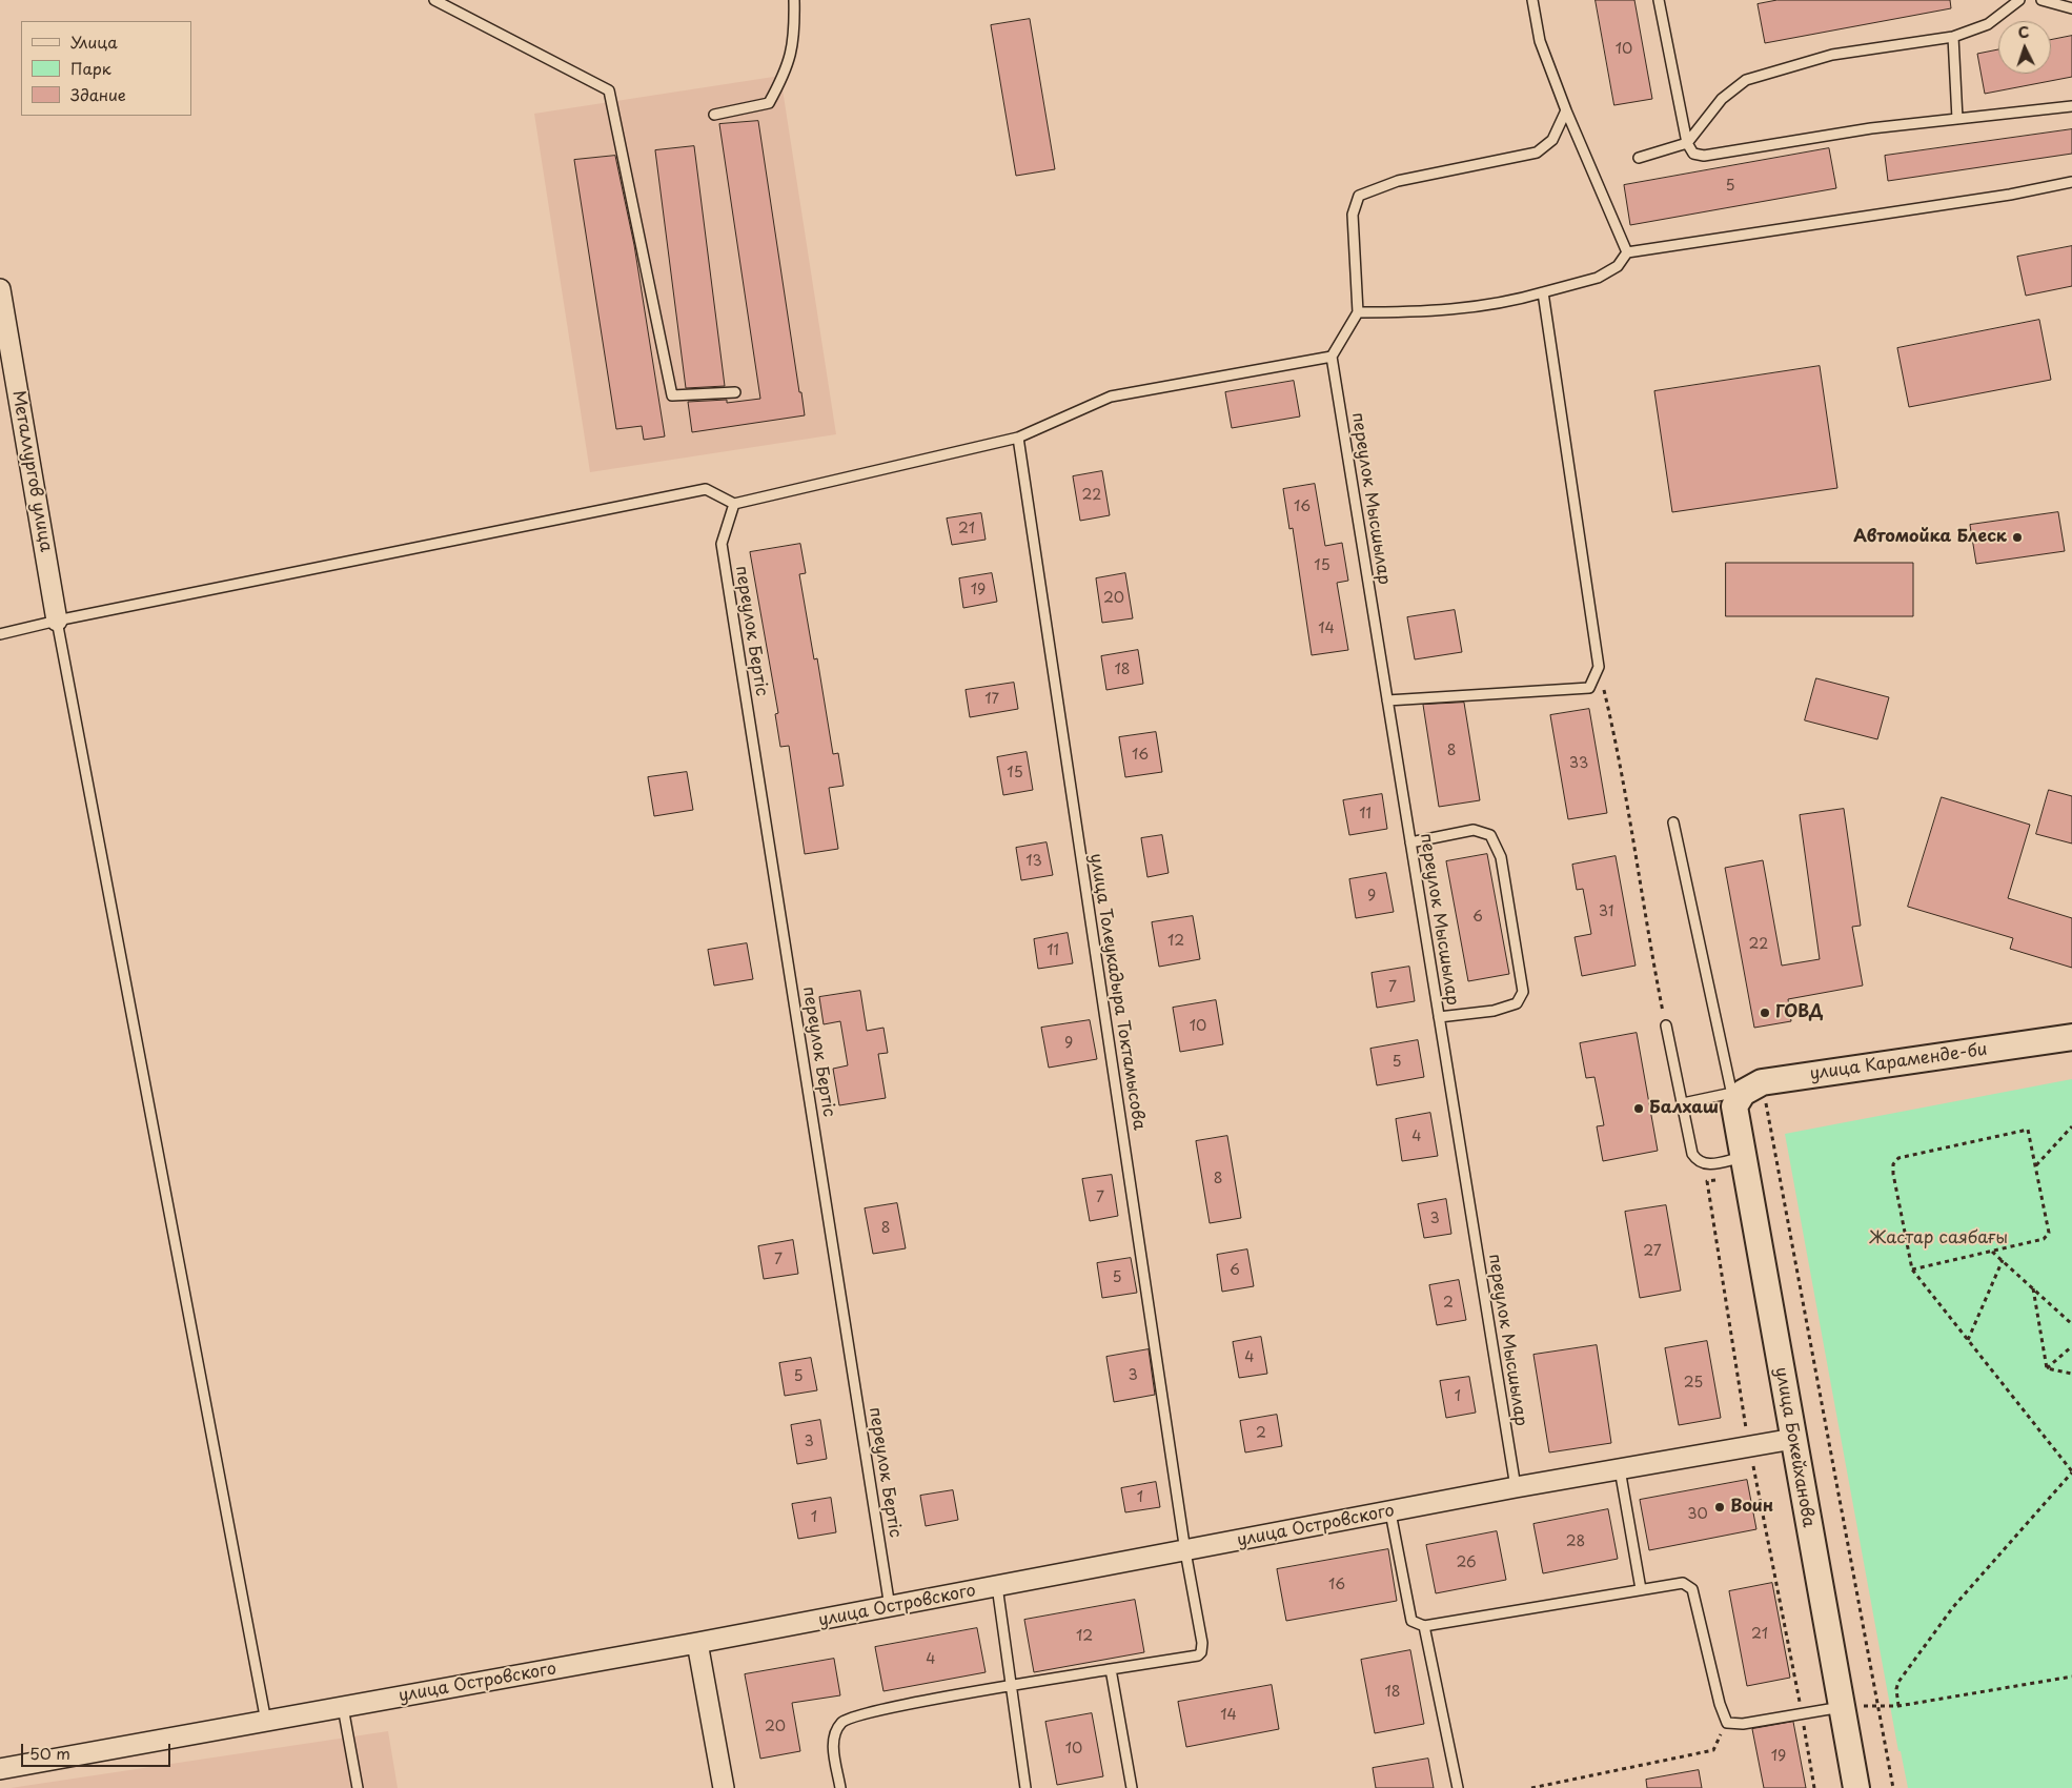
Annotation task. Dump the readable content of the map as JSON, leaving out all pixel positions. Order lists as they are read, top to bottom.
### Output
{
  "streets": {
    "street": [
      "Металлургов улица",
      "улица Караменде-би",
      "улица Бокейханова",
      "улица Островского"
    ],
    "lane": ["переулок Мысшылар", "переулок Бертіс", "улица Толеукадыра Токтамысова"]
  },
  "crossings": [
    ["переулок Мысшылар", "улица Островского"],
    ["переулок Бертіс", "улица Островского"],
    ["улица Толеукадыра Токтамысова", "улица Островского"],
    ["улица Караменде-би", "улица Бокейханова"],
    ["улица Бокейханова", "улица Островского"]
  ],
  "parks": ["Жастар саябағы"],
  "places": [
    "Автомойка Блеск",
    "ГОВД",
    "Балхаш",
    "Воин"
  ],
  "house_numbers": [
    "10",
    "5",
    "22",
    "16",
    "21",
    "15",
    "19",
    "20",
    "14",
    "18",
    "17",
    "8",
    "16",
    "33",
    "15",
    "11",
    "13",
    "9",
    "31",
    "6",
    "12",
    "22",
    "11",
    "7",
    "10",
    "9",
    "5",
    "4",
    "8",
    "7",
    "3",
    "8",
    "27",
    "7",
    "6",
    "5",
    "2",
    "4",
    "3",
    "5",
    "25",
    "1",
    "2",
    "3",
    "1",
    "30",
    "1",
    "28",
    "26",
    "16",
    "21",
    "12",
    "4",
    "18",
    "14",
    "20",
    "10",
    "19"
  ],
  "legend": ["Улица", "Парк", "Здание"],
  "scale_bar": "50 m",
  "north": "top"
}
